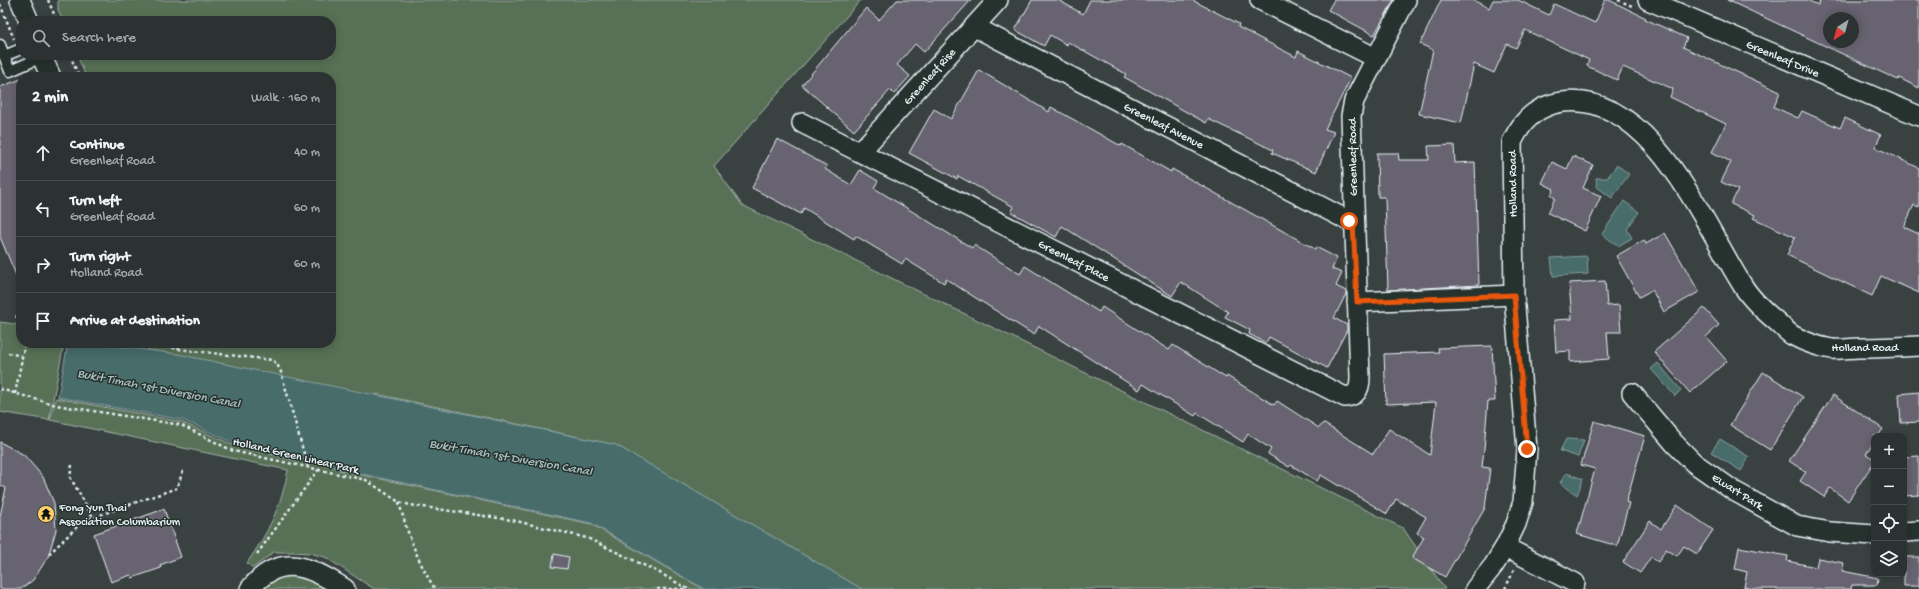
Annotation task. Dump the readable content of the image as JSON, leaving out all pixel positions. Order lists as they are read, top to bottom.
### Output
{
  "streets": {
    "street": [
      "Greenleaf Drive",
      "Greenleaf Rise",
      "Greenleaf Avenue",
      "Greenleaf Road",
      "Holland Road",
      "Greenleaf Place",
      "Ewart Park"
    ],
    "path": ["Holland Green Linear Park"]
  },
  "crossings": [
    ["Greenleaf Rise", "Greenleaf Avenue"],
    ["Greenleaf Rise", "Greenleaf Place"],
    ["Greenleaf Avenue", "Greenleaf Road"],
    ["Greenleaf Road", "Greenleaf Place"]
  ],
  "water": ["Bukit Timah 1st Diversion Canal"],
  "places": {
    "temple": ["Fong Yun Thai Association Columbarium"]
  },
  "north": "bottom left",
  "page": {
    "search": "Search here",
    "heading": ["2 min", "Walk · 160 m"],
    "list": [
      ["Continue", "Greenleaf Road", "40 m"],
      ["Turn left", "Greenleaf Road", "60 m"],
      ["Turn right", "Holland Road", "60 m"],
      "Arrive at destination"
    ],
    "map_buttons": ["+", "−"]
  }
}
